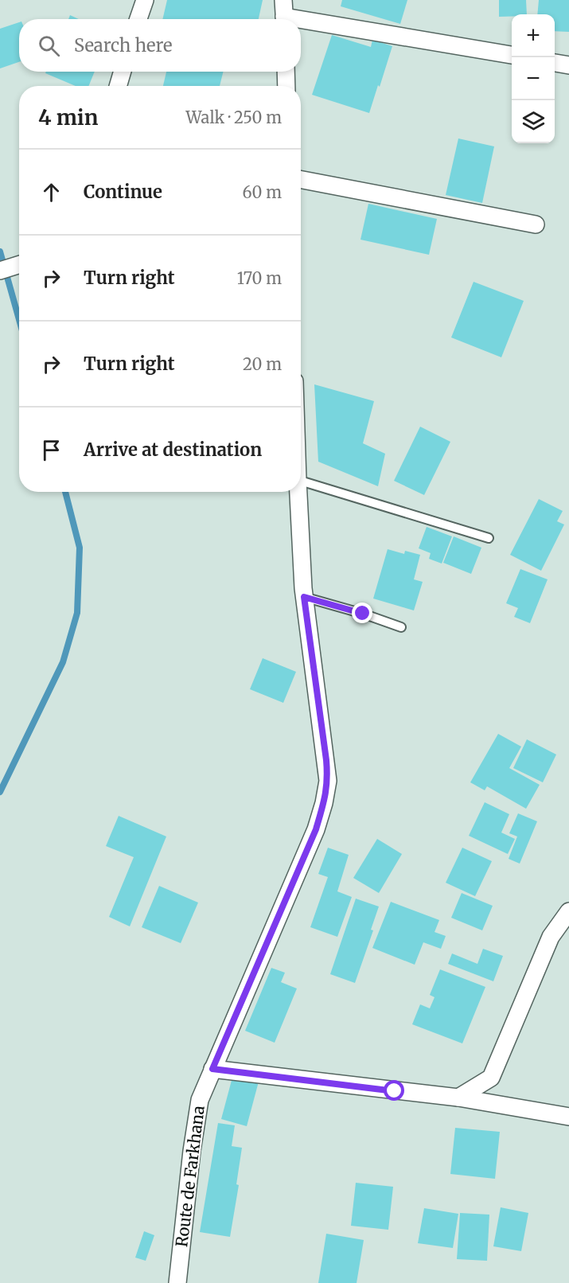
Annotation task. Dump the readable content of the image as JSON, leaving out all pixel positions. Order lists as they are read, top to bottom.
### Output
{
  "streets": {
    "street": ["Route de Farkhana"]
  },
  "page": {
    "map_buttons": ["+", "−"],
    "search": "Search here",
    "heading": ["4 min", "Walk · 250 m"],
    "list": [
      ["Continue", "60 m"],
      ["Turn right", "170 m"],
      ["Turn right", "20 m"],
      "Arrive at destination"
    ]
  }
}
